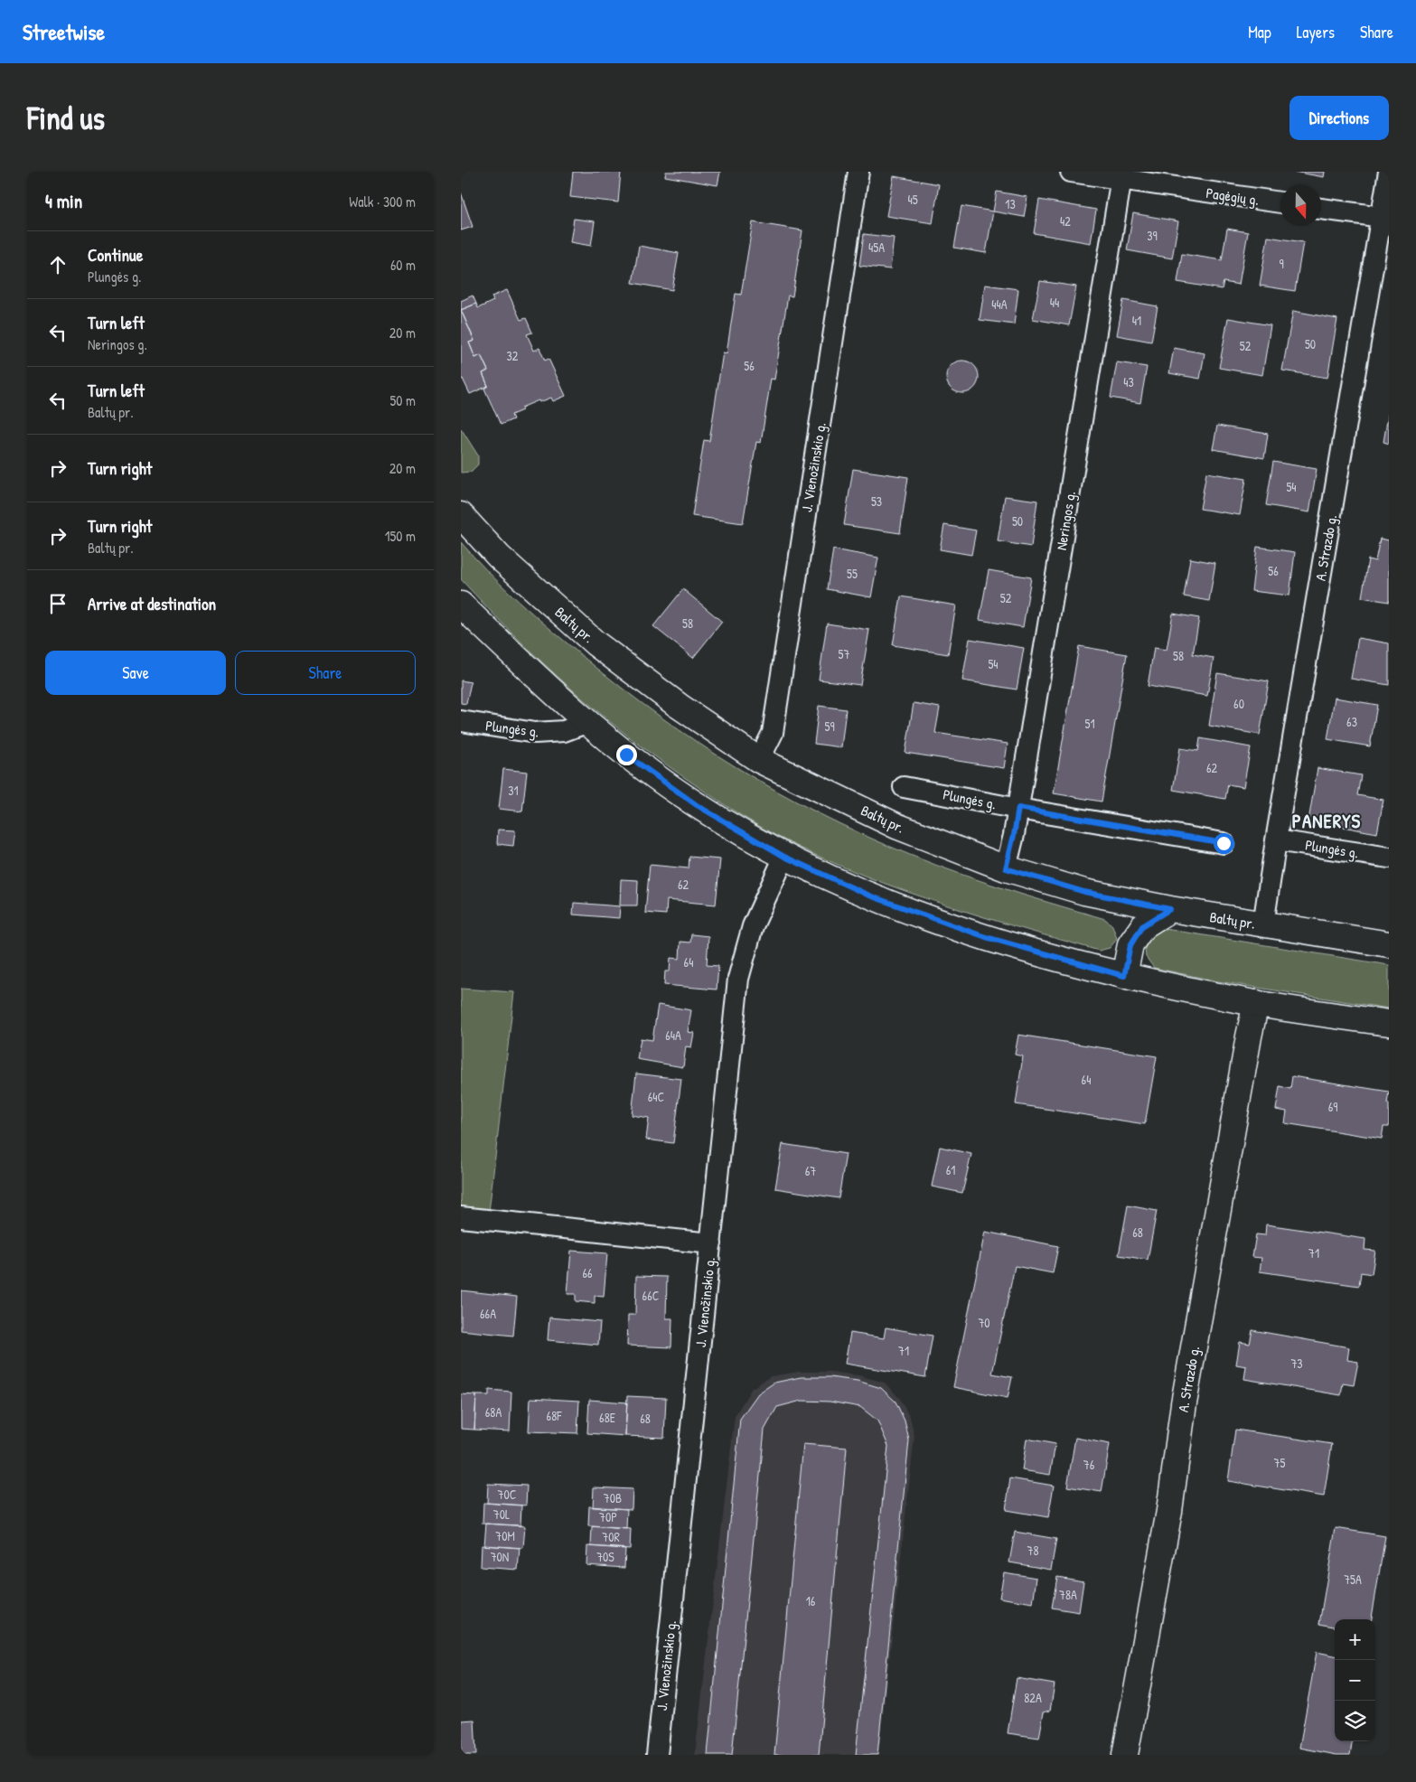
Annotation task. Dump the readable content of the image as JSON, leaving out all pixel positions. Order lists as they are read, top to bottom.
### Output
{
  "streets": {
    "main road": ["A. Strazdo g.", "Baltų pr."],
    "street": [
      "Pagėgių g.",
      "J. Vienožinskio g.",
      "Neringos g.",
      "Plungės g."
    ]
  },
  "crossings": [
    ["Pagėgių g.", "Neringos g."],
    ["J. Vienožinskio g.", "Baltų pr."],
    ["Neringos g.", "Baltų pr."],
    ["Neringos g.", "Plungės g."],
    ["A. Strazdo g.", "Baltų pr."],
    ["A. Strazdo g.", "Plungės g."]
  ],
  "districts": ["PANERYS"],
  "house_numbers": [
    "45",
    "13",
    "42",
    "39",
    "45A",
    "9",
    "44",
    "44A",
    "41",
    "50",
    "52",
    "32",
    "56",
    "43",
    "54",
    "53",
    "50",
    "56",
    "55",
    "52",
    "58",
    "57",
    "58",
    "54",
    "60",
    "63",
    "51",
    "59",
    "62",
    "31",
    "62",
    "64",
    "64A",
    "64",
    "64C",
    "69",
    "61",
    "67",
    "68",
    "71",
    "66",
    "66C",
    "66A",
    "70",
    "71",
    "73",
    "68A",
    "68F",
    "68E",
    "68",
    "75",
    "76",
    "70C",
    "70B",
    "70L",
    "70P",
    "70M",
    "70R",
    "78",
    "70N",
    "70S",
    "75A",
    "78A",
    "16",
    "82A"
  ],
  "north": "bottom",
  "page": {
    "header": "Streetwise",
    "nav": ["Map", "Layers", "Share"],
    "buttons": [
      "Directions",
      ["Save", "Share"]
    ],
    "title": "Find us",
    "heading": ["4 min", "Walk · 300 m"],
    "list": [
      ["Continue", "Plungės g.", "60 m"],
      ["Turn left", "Neringos g.", "20 m"],
      ["Turn left", "Baltų pr.", "50 m"],
      ["Turn right", "20 m"],
      ["Turn right", "Baltų pr.", "150 m"],
      "Arrive at destination"
    ],
    "map_buttons": ["+", "−"]
  }
}
